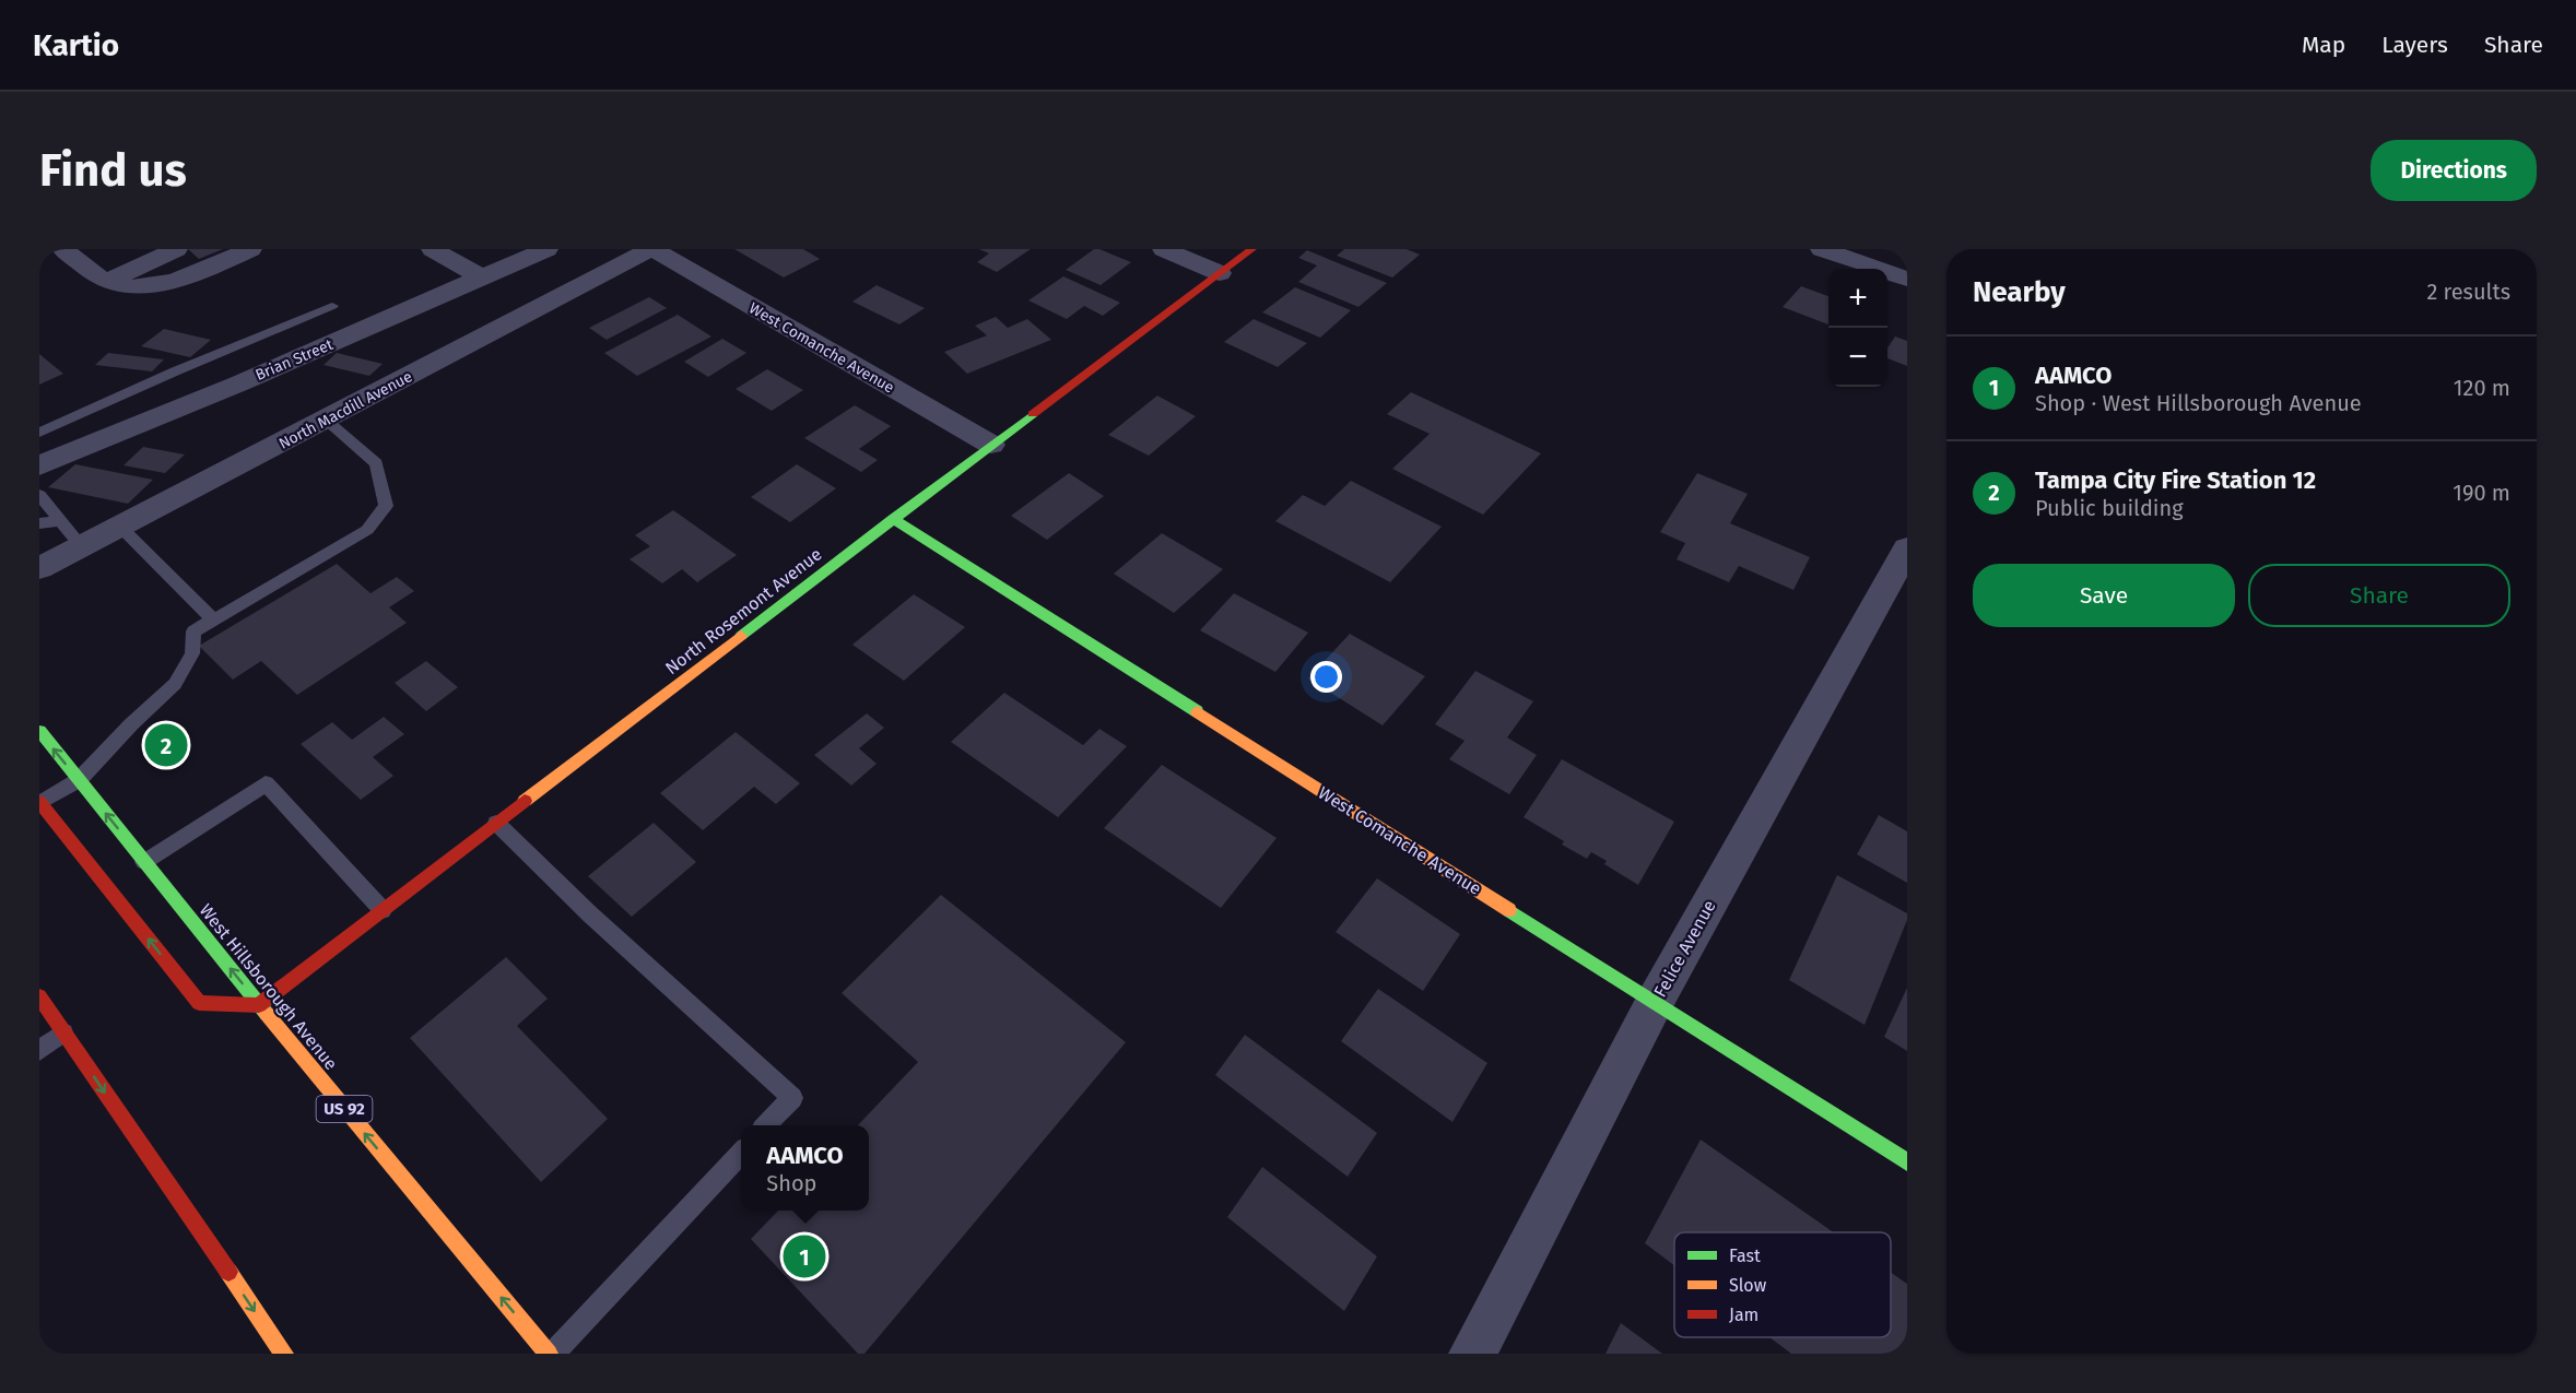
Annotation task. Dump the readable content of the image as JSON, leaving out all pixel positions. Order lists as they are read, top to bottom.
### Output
{
  "streets": {
    "street": [
      "West Comanche Avenue",
      "Brian Street",
      "North Macdill Avenue",
      "North Rosemont Avenue",
      "Felice Avenue",
      "West Hillsborough Avenue",
      "US 92"
    ]
  },
  "crossings": [
    ["West Comanche Avenue", "North Macdill Avenue"],
    ["West Comanche Avenue", "North Rosemont Avenue"],
    ["West Comanche Avenue", "Felice Avenue"],
    ["North Rosemont Avenue", "West Hillsborough Avenue"]
  ],
  "legend": ["Fast", "Slow", "Jam"],
  "page": {
    "header": "Kartio",
    "nav": ["Map", "Layers", "Share"],
    "buttons": [
      "Directions",
      ["Save", "Share"]
    ],
    "title": "Find us",
    "heading": ["Nearby", "2 results"],
    "map_buttons": ["+", "−"],
    "list": [
      {
        "mark": "1",
        "name": "AAMCO",
        "note": "Shop · West Hillsborough Avenue",
        "value": "120 m"
      },
      {
        "mark": "2",
        "name": "Tampa City Fire Station 12",
        "note": "Public building",
        "value": "190 m"
      }
    ],
    "pins": ["2", "1"],
    "popup": ["AAMCO", "Shop"]
  }
}
